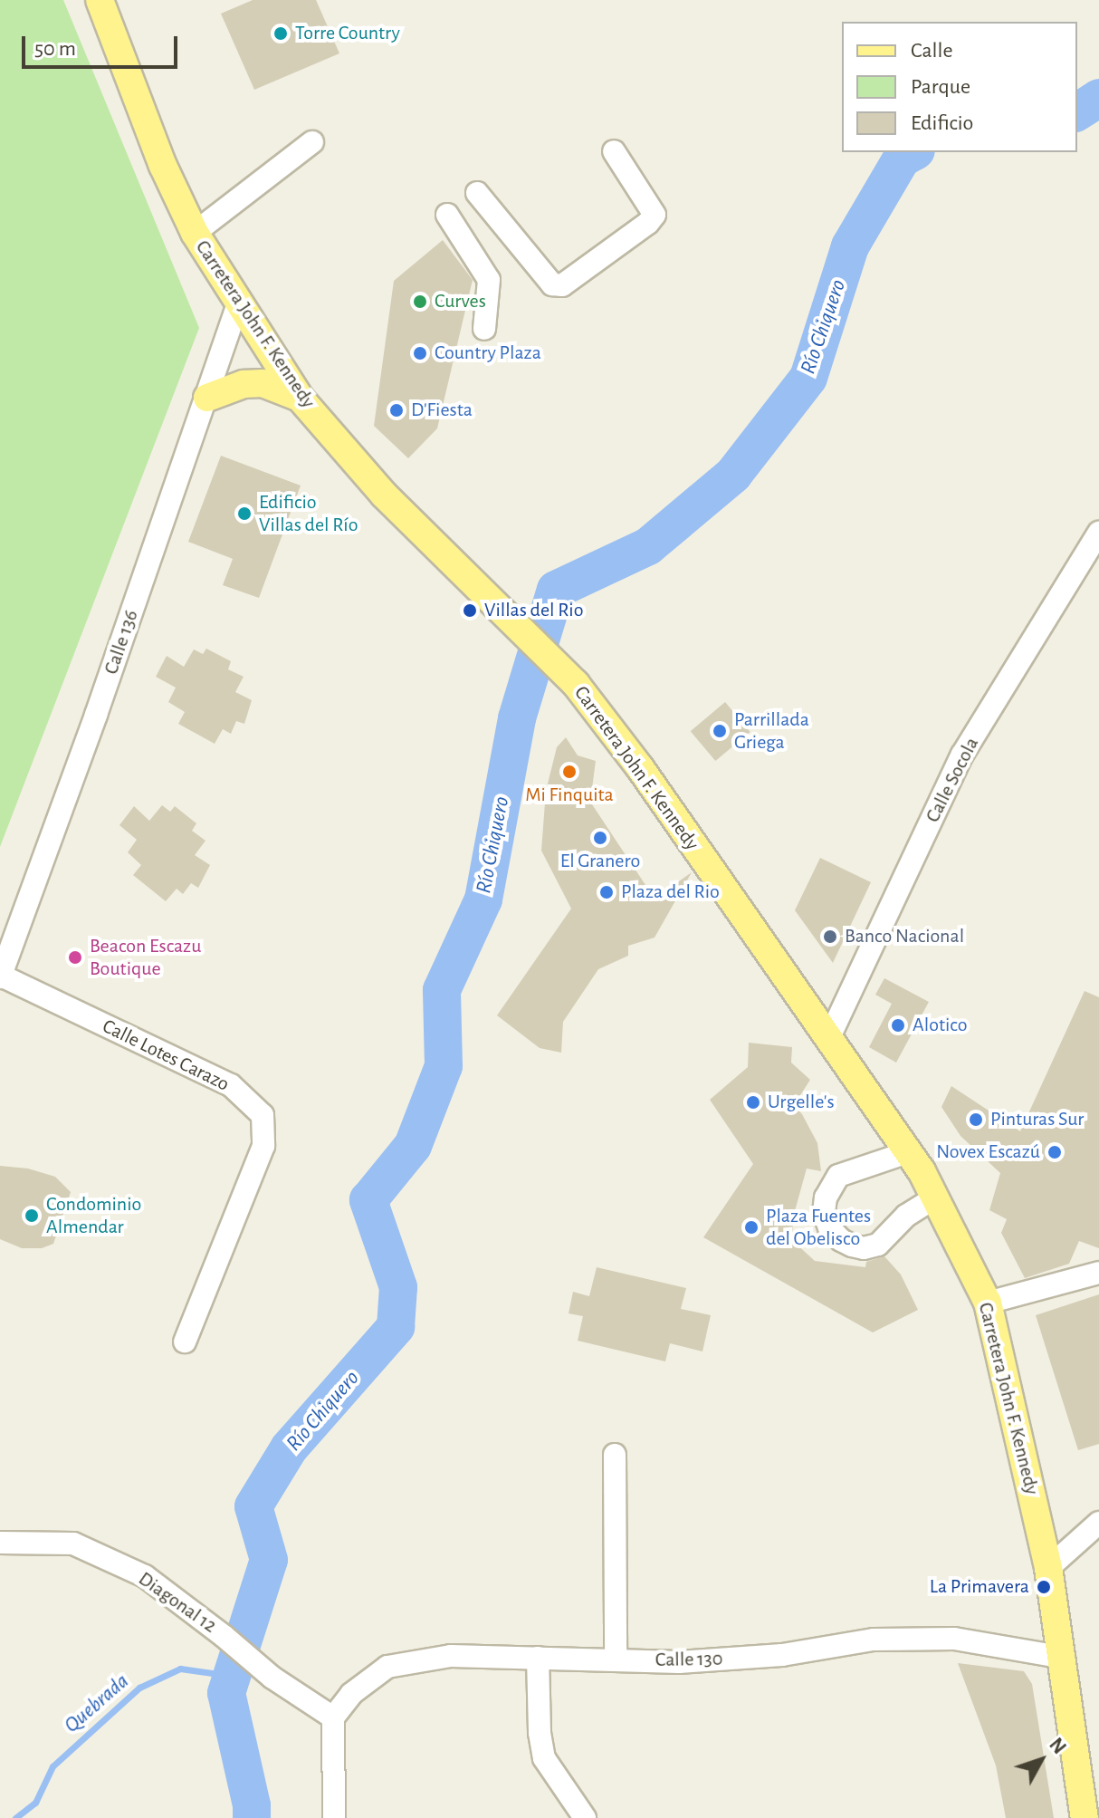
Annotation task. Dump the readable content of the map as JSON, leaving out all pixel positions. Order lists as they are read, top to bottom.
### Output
{
  "streets": {
    "main road": ["Carretera John F. Kennedy"],
    "street": [
      "Calle 136",
      "Calle Socola",
      "Calle Lotes Carazo",
      "Diagonal 12",
      "Calle 130"
    ]
  },
  "crossings": [
    ["Carretera John F. Kennedy", "Calle 136"],
    ["Carretera John F. Kennedy", "Calle Socola"],
    ["Carretera John F. Kennedy", "Calle 130"],
    ["Calle 136", "Calle Lotes Carazo"],
    ["Diagonal 12", "Calle 130"]
  ],
  "water": ["Río Chiquero", "Quebrada"],
  "places": [
    "Torre Country",
    "Curves",
    "Country Plaza",
    "D'Fiesta",
    "Edificio Villas del Río",
    "Villas del Rio",
    "Parrillada Griega",
    "Mi Finquita",
    "El Granero",
    "Plaza del Rio",
    "Banco Nacional",
    "Beacon Escazu Boutique",
    "Alotico",
    "Urgelle's",
    "Pinturas Sur",
    "Novex Escazú",
    "Condominio Almendar",
    "Plaza Fuentes del Obelisco",
    "La Primavera"
  ],
  "legend": ["Calle", "Parque", "Edificio"],
  "scale_bar": "50 m",
  "north": "top right"
}
